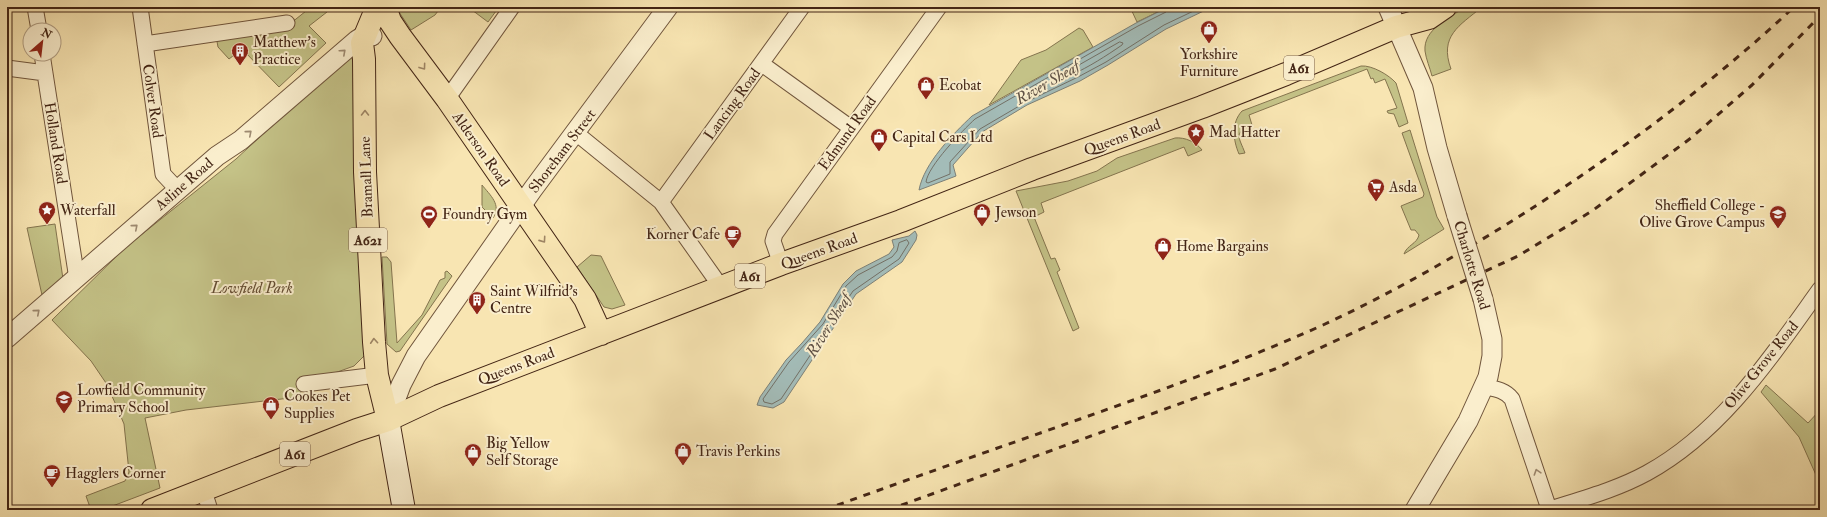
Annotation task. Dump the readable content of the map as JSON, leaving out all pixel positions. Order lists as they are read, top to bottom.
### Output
{
  "streets": {
    "highway": [
      "A61",
      "Queens Road",
      "Alderson Road",
      "Bramall Lane",
      "A621"
    ],
    "street": [
      "Colver Road",
      "Lancing Road",
      "Edmund Road",
      "Holland Road",
      "Shoreham Street",
      "Asline Road",
      "Charlotte Road",
      "Olive Grove Road"
    ]
  },
  "crossings": [
    ["Colver Road", "Asline Road"],
    ["Edmund Road", "Queens Road"],
    ["Queens Road", "Alderson Road"],
    ["Queens Road", "Shoreham Street"],
    ["Queens Road", "Bramall Lane"],
    ["Queens Road", "Charlotte Road"],
    ["Holland Road", "Asline Road"],
    ["Alderson Road", "Shoreham Street"],
    ["Shoreham Street", "Bramall Lane"],
    ["Bramall Lane", "Asline Road"],
    ["Bramall Lane", "A621"],
    ["Asline Road", "A621"]
  ],
  "one_way": ["Alderson Road", "Bramall Lane", "Asline Road"],
  "water": ["River Sheaf"],
  "parks": ["Lowfield Park"],
  "places": {
    "shop": [
      "Yorkshire Furniture",
      "Ecobat",
      "Capital Cars Ltd",
      "Jewson",
      "Home Bargains",
      "Cookes Pet Supplies",
      "Travis Perkins",
      "Big Yellow Self Storage"
    ],
    "building": ["Matthew's Practice", "Saint Wilfrid's Centre"],
    "place": ["Mad Hatter", "Waterfall"],
    "supermarket": ["Asda"],
    "sports": ["Foundry Gym"],
    "school or university": ["Sheffield College - Olive Grove Campus", "Lowfield Community Primary School"],
    "cafe": ["Korner Cafe", "Hagglers Corner"]
  },
  "north": "top right"
}
